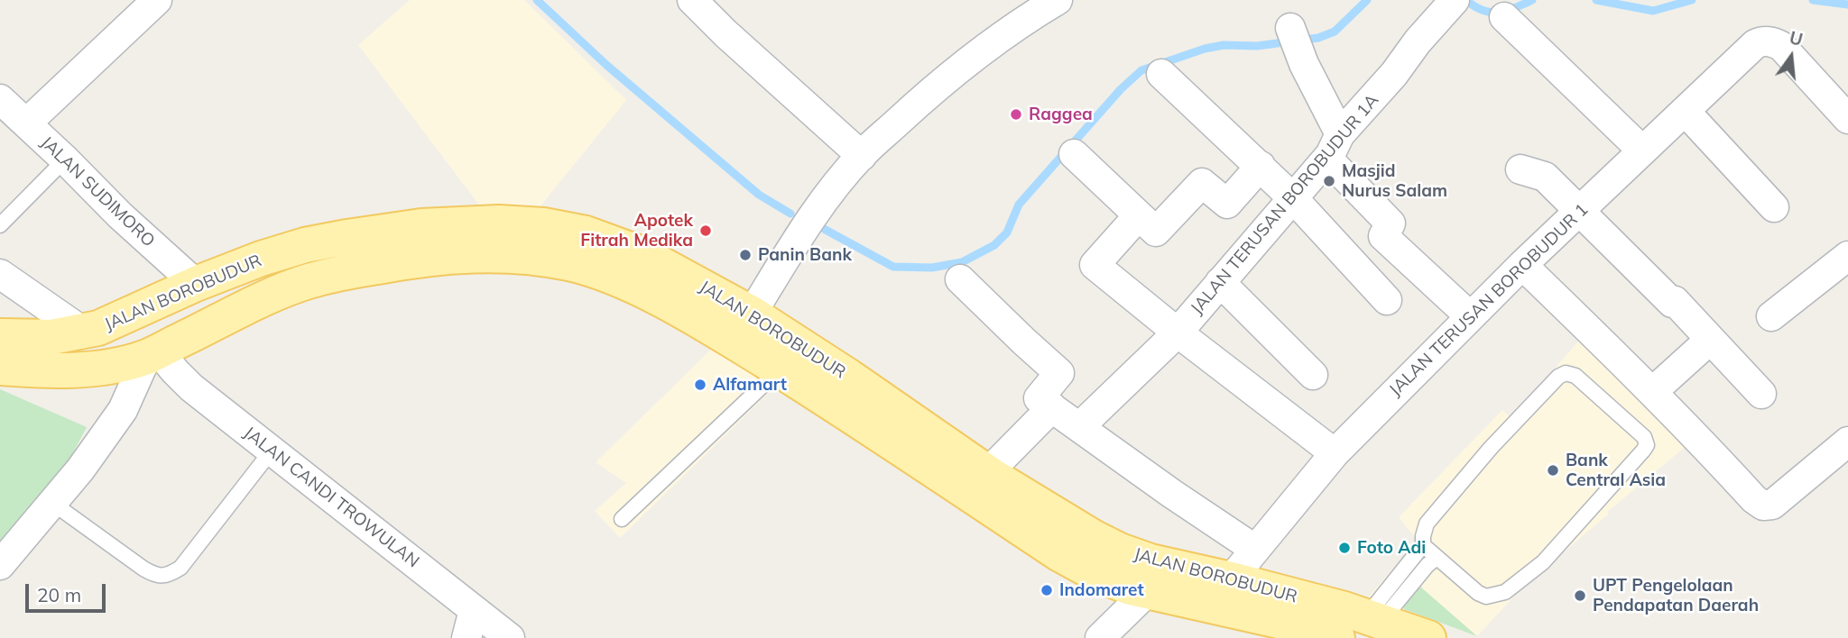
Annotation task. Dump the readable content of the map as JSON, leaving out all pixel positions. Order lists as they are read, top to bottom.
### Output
{
  "streets": {
    "main road": ["JALAN BOROBUDUR"],
    "street": [
      "JALAN SUDIMORO",
      "JALAN TERUSAN BOROBUDUR 1A",
      "JALAN TERUSAN BOROBUDUR 1",
      "JALAN CANDI TROWULAN"
    ]
  },
  "crossings": [
    ["JALAN SUDIMORO", "JALAN BOROBUDUR"],
    ["JALAN BOROBUDUR", "JALAN TERUSAN BOROBUDUR 1"],
    ["JALAN BOROBUDUR", "JALAN CANDI TROWULAN"]
  ],
  "places": [
    "Raggea",
    "Masjid Nurus Salam",
    "Apotek Fitrah Medika",
    "Panin Bank",
    "Alfamart",
    "Bank Central Asia",
    "Foto Adi",
    "Indomaret",
    "UPT Pengelolaan Pendapatan Daerah"
  ],
  "scale_bar": "20 m",
  "north": "top"
}
